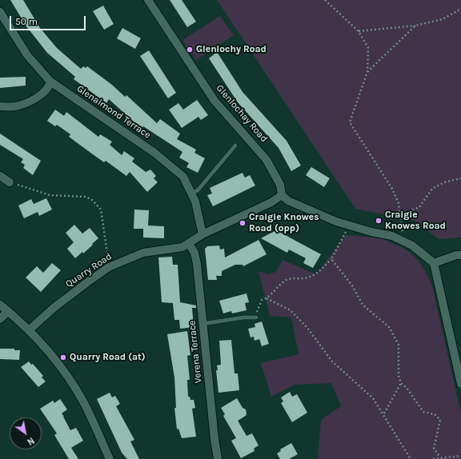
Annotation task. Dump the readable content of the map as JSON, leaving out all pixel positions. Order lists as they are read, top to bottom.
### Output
{
  "streets": {
    "street": [
      "Glenalmond Terrace",
      "Glenlochay Road",
      "Quarry Road",
      "Verena Terrace"
    ]
  },
  "crossings": [
    ["Quarry Road", "Verena Terrace"]
  ],
  "places": [
    "Glenlochy Road",
    "Craigie Knowes Road",
    "Craigie Knowes Road (opp)",
    "Quarry Road (at)"
  ],
  "scale_bar": "50 m",
  "north": "bottom right"
}
